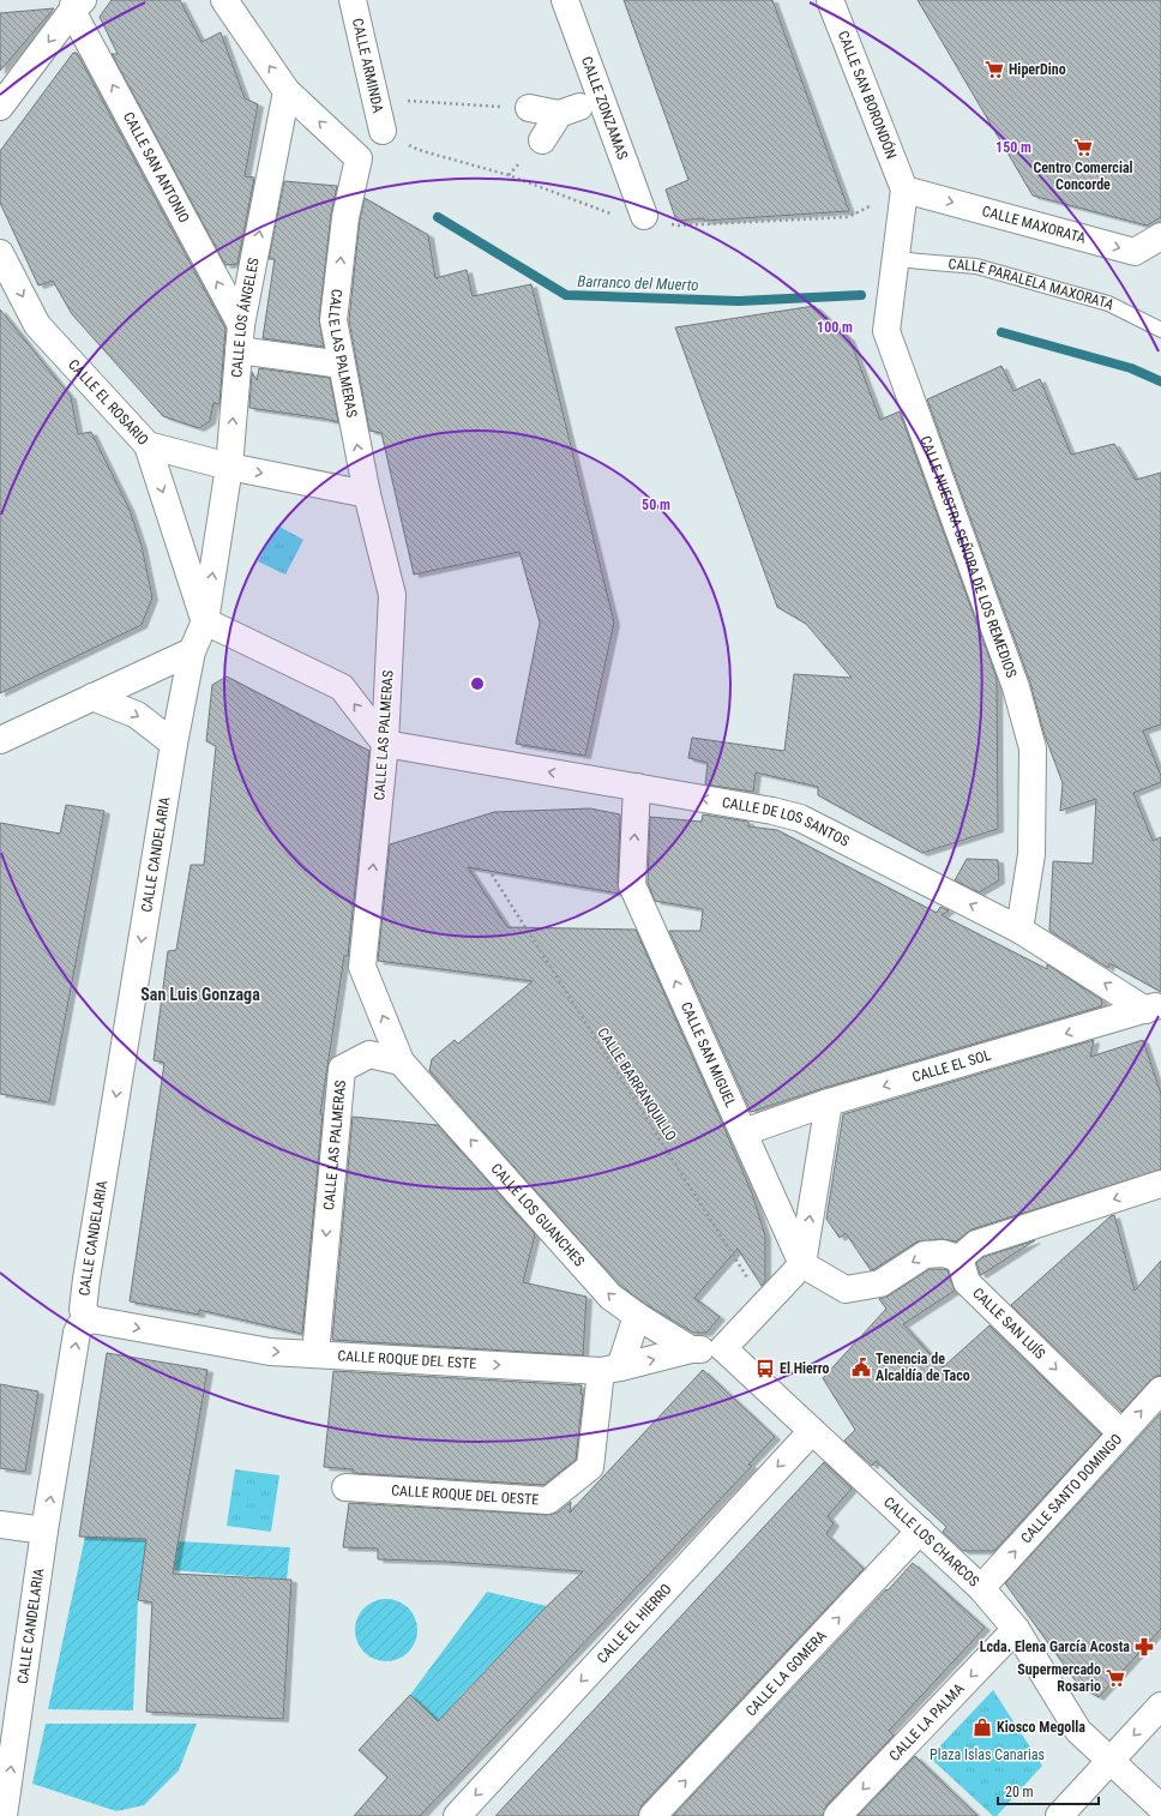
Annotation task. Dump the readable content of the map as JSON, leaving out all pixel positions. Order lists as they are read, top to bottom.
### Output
{
  "streets": {
    "street": [
      "CALLE ARMINDA",
      "CALLE SAN BORONDÓN",
      "CALLE ZONZAMAS",
      "CALLE SAN ANTONIO",
      "CALLE MAXORATA",
      "CALLE LOS ÁNGELES",
      "CALLE LAS PALMERAS",
      "CALLE EL ROSARIO",
      "CALLE NUESTRA SEÑORA DE LOS REMEDIOS",
      "CALLE DE LOS SANTOS",
      "CALLE CANDELARIA",
      "CALLE SAN MIGUEL",
      "CALLE EL SOL",
      "CALLE LOS GUANCHES",
      "CALLE SAN LUÍS",
      "CALLE ROQUE DEL ESTE",
      "CALLE SANTO DOMINGO",
      "CALLE ROQUE DEL OESTE",
      "CALLE LOS CHARCOS",
      "CALLE EL HIERRO",
      "CALLE LA GOMERA",
      "CALLE LA PALMA"
    ],
    "lane": ["CALLE PARALELA MAXORATA"],
    "path": ["CALLE BARRANQUILLO"]
  },
  "crossings": [
    ["CALLE SAN BORONDÓN", "CALLE MAXORATA"],
    ["CALLE SAN BORONDÓN", "CALLE NUESTRA SEÑORA DE LOS REMEDIOS"],
    ["CALLE SAN ANTONIO", "CALLE LOS ÁNGELES"],
    ["CALLE MAXORATA", "CALLE NUESTRA SEÑORA DE LOS REMEDIOS"],
    ["CALLE PARALELA MAXORATA", "CALLE NUESTRA SEÑORA DE LOS REMEDIOS"],
    ["CALLE LOS ÁNGELES", "CALLE LAS PALMERAS"],
    ["CALLE LOS ÁNGELES", "CALLE EL ROSARIO"],
    ["CALLE LOS ÁNGELES", "CALLE CANDELARIA"],
    ["CALLE LAS PALMERAS", "CALLE DE LOS SANTOS"],
    ["CALLE LAS PALMERAS", "CALLE LOS GUANCHES"],
    ["CALLE LAS PALMERAS", "CALLE ROQUE DEL ESTE"],
    ["CALLE NUESTRA SEÑORA DE LOS REMEDIOS", "CALLE DE LOS SANTOS"],
    ["CALLE DE LOS SANTOS", "CALLE SAN MIGUEL"],
    ["CALLE DE LOS SANTOS", "CALLE EL SOL"],
    ["CALLE CANDELARIA", "CALLE ROQUE DEL ESTE"],
    ["CALLE SAN MIGUEL", "CALLE EL SOL"],
    ["CALLE LOS GUANCHES", "CALLE ROQUE DEL ESTE"],
    ["CALLE LOS GUANCHES", "CALLE ROQUE DEL OESTE"],
    ["CALLE SAN LUÍS", "CALLE SANTO DOMINGO"],
    ["CALLE ROQUE DEL ESTE", "CALLE ROQUE DEL OESTE"],
    ["CALLE ROQUE DEL ESTE", "CALLE LOS CHARCOS"],
    ["CALLE SANTO DOMINGO", "CALLE LOS CHARCOS"],
    ["CALLE LOS CHARCOS", "CALLE EL HIERRO"],
    ["CALLE LOS CHARCOS", "CALLE LA GOMERA"],
    ["CALLE LOS CHARCOS", "CALLE LA PALMA"]
  ],
  "one_way": [
    "CALLE SAN ANTONIO",
    "CALLE MAXORATA",
    "CALLE LOS ÁNGELES",
    "CALLE EL ROSARIO",
    "CALLE DE LOS SANTOS",
    "CALLE SAN MIGUEL",
    "CALLE LOS GUANCHES",
    "CALLE SAN LUÍS",
    "CALLE ROQUE DEL ESTE",
    "CALLE SANTO DOMINGO",
    "CALLE EL HIERRO",
    "CALLE LA GOMERA"
  ],
  "districts": ["San Luis Gonzaga"],
  "water": ["Barranco del Muerto"],
  "parks": ["Plaza Islas Canarias"],
  "places": {
    "supermarket": ["HiperDino", "Centro Comercial Concorde", "Supermercado Rosario"],
    "public building": ["Tenencia de Alcaldía de Taco"],
    "bus stop": ["El Hierro"],
    "pharmacy": ["Lcda. Elena García Acosta"],
    "shop": ["Kiosco Megolla"]
  },
  "scale_bar": "20 m",
  "rings": ["150 m", "100 m", "50 m"]
}
